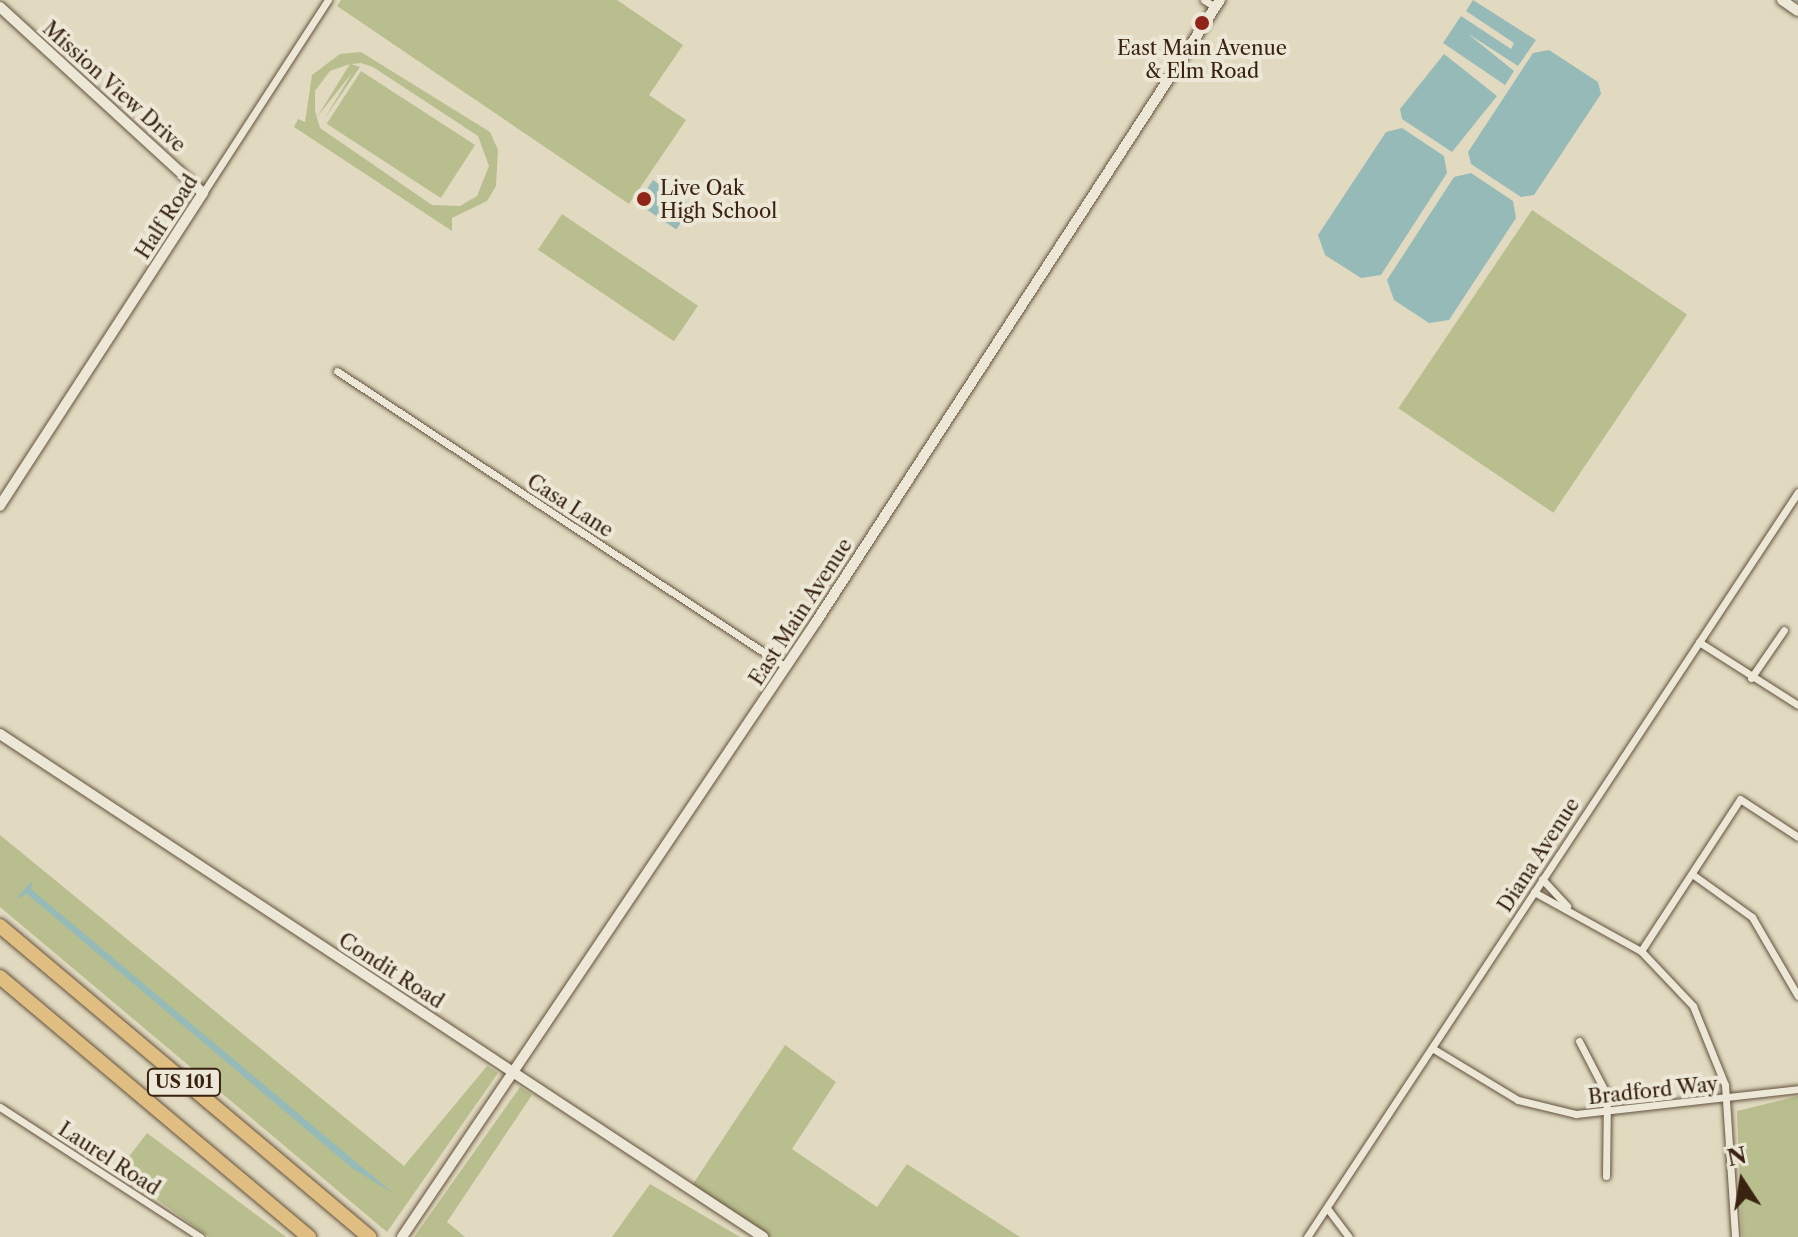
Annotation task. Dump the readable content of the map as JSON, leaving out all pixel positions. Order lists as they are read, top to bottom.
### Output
{
  "streets": {
    "highway": ["US 101"],
    "street": [
      "Mission View Drive",
      "Half Road",
      "Casa Lane",
      "East Main Avenue",
      "Diana Avenue",
      "Condit Road",
      "Bradford Way",
      "Laurel Road"
    ]
  },
  "crossings": [
    ["Mission View Drive", "Half Road"],
    ["Casa Lane", "East Main Avenue"],
    ["East Main Avenue", "Condit Road"],
    ["Diana Avenue", "Bradford Way"]
  ],
  "places": ["East Main Avenue & Elm Road", "Live Oak High School"],
  "north": "top"
}
